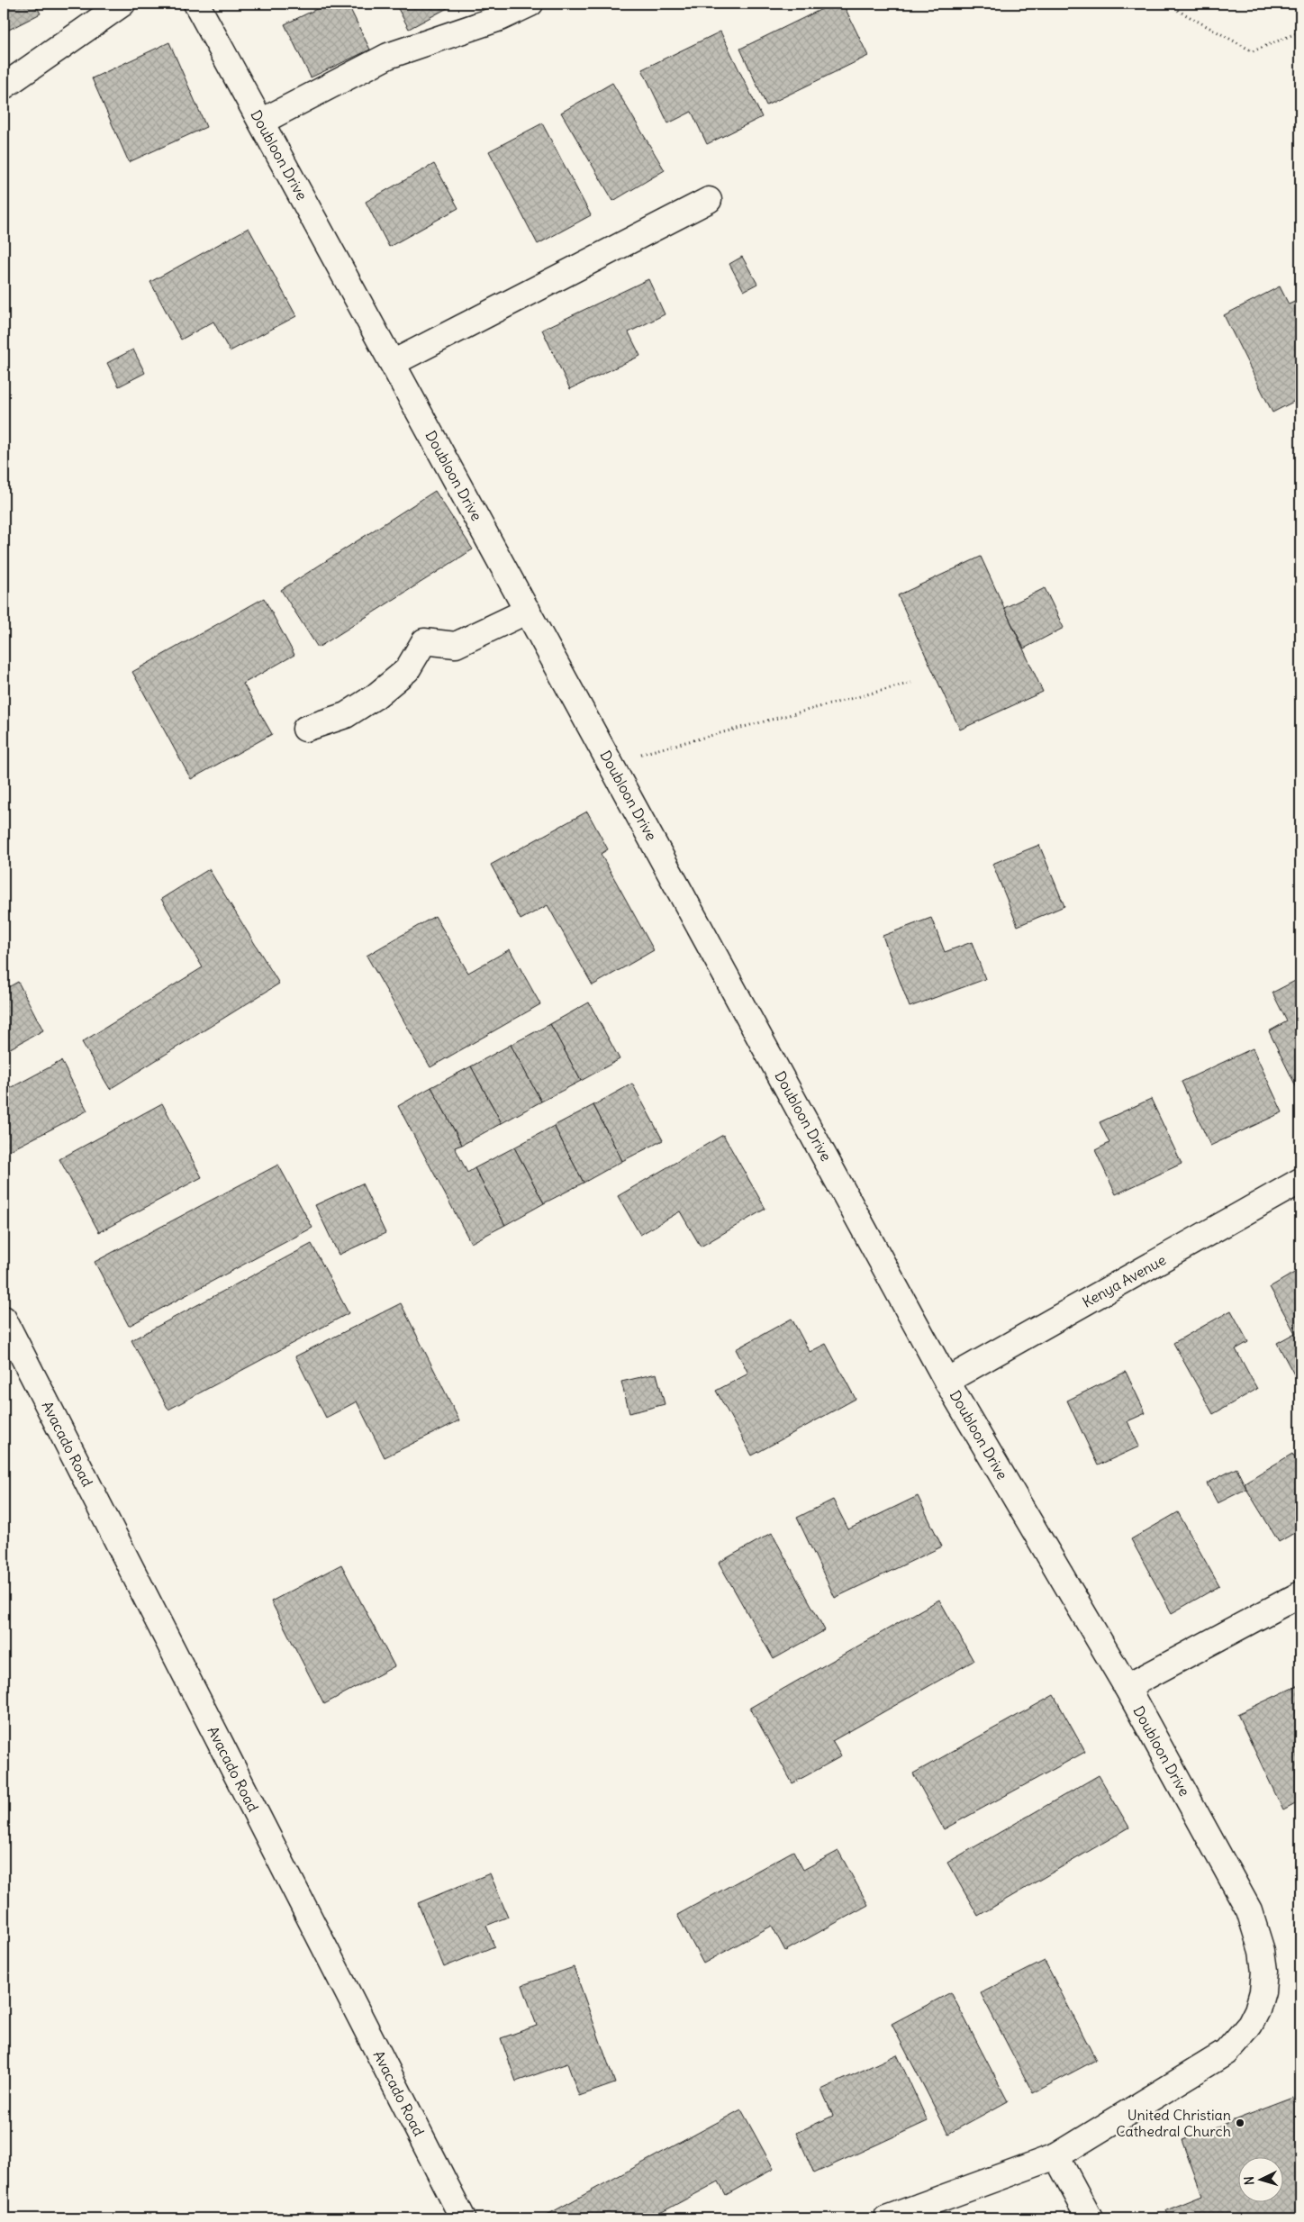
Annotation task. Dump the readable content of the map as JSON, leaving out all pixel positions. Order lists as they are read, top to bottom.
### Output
{
  "streets": {
    "street": ["Doubloon Drive", "Kenya Avenue", "Avacado Road"]
  },
  "crossings": [
    ["Doubloon Drive", "Kenya Avenue"]
  ],
  "places": ["United Christian Cathedral Church"],
  "north": "left"
}
